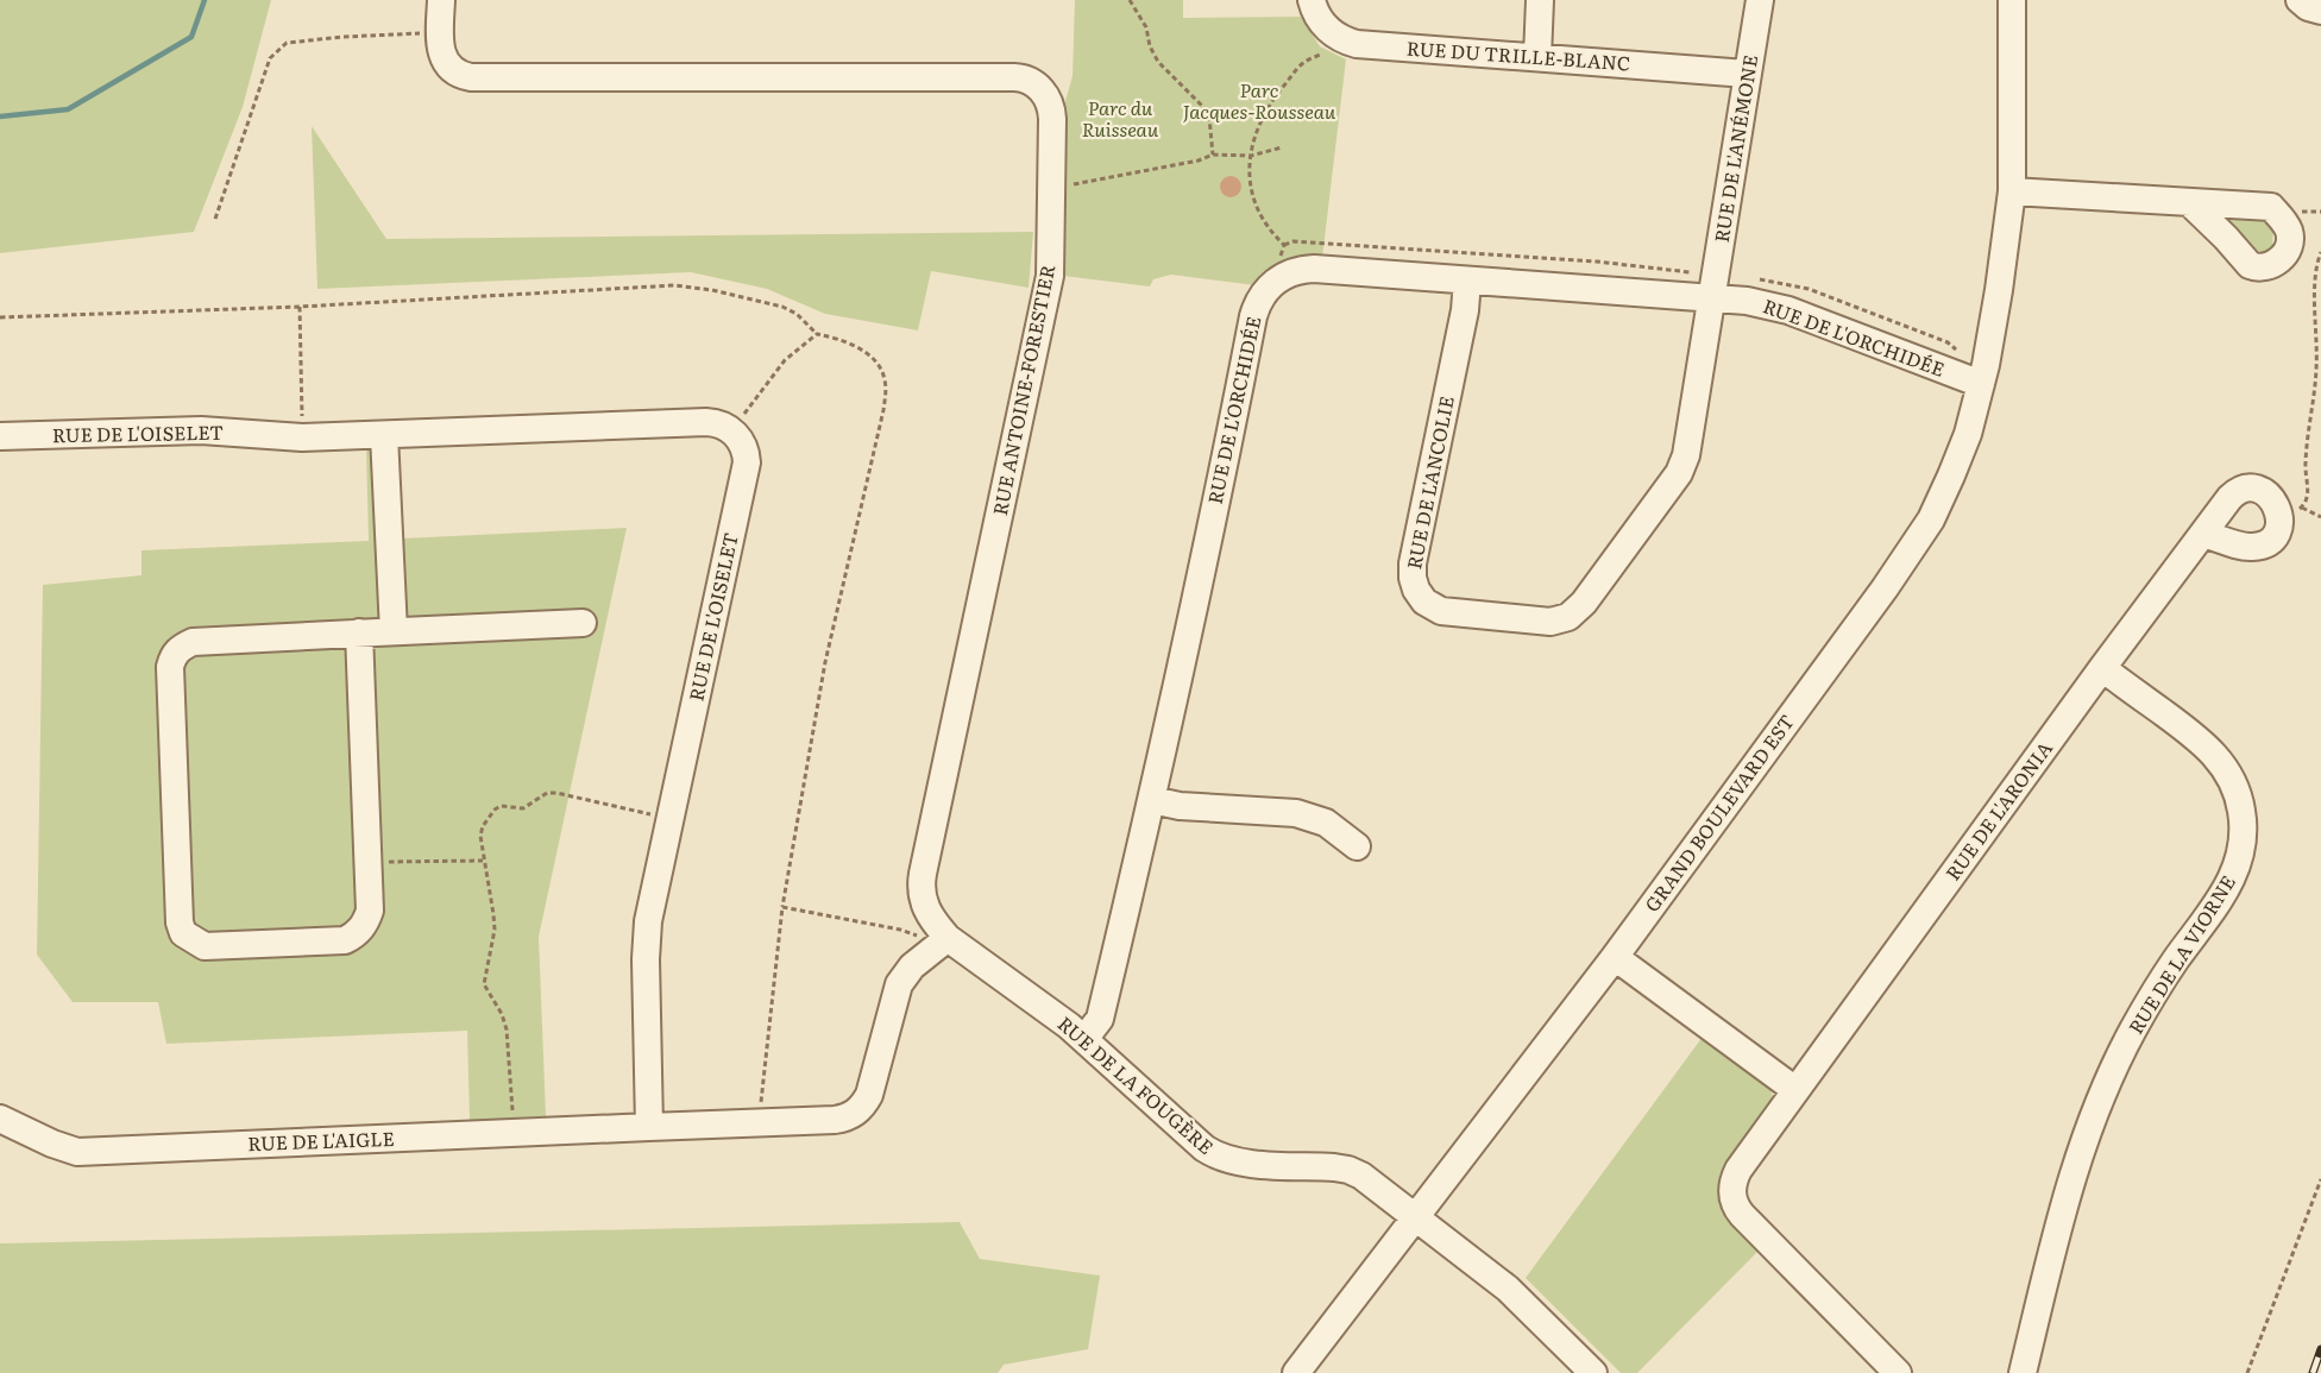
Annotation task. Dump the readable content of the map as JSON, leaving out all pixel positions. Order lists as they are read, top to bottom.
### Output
{
  "streets": {
    "street": [
      "RUE DU TRILLE-BLANC",
      "RUE DE L'ANÉMONE",
      "RUE DE L'ORCHIDÉE",
      "RUE ANTOINE-FORESTIER",
      "RUE DE L'OISELET",
      "RUE DE L'ANCOLIE",
      "RUE DE L'ARONIA",
      "GRAND BOULEVARD EST",
      "RUE DE LA VIORNE",
      "RUE DE LA FOUGÈRE",
      "RUE DE L'AIGLE"
    ]
  },
  "crossings": [
    ["RUE DU TRILLE-BLANC", "RUE DE L'ANÉMONE"],
    ["RUE DE L'ANÉMONE", "RUE DE L'ORCHIDÉE"],
    ["RUE DE L'ANÉMONE", "RUE DE L'ANCOLIE"],
    ["RUE DE L'ORCHIDÉE", "RUE DE L'ANCOLIE"],
    ["RUE DE L'ORCHIDÉE", "GRAND BOULEVARD EST"],
    ["RUE DE L'ORCHIDÉE", "RUE DE LA FOUGÈRE"],
    ["RUE ANTOINE-FORESTIER", "RUE DE LA FOUGÈRE"],
    ["RUE DE L'OISELET", "RUE DE L'AIGLE"],
    ["RUE DE L'ARONIA", "RUE DE LA VIORNE"],
    ["GRAND BOULEVARD EST", "RUE DE LA FOUGÈRE"]
  ],
  "parks": ["Parc Jacques-Rousseau", "Parc du Ruisseau"]
}
